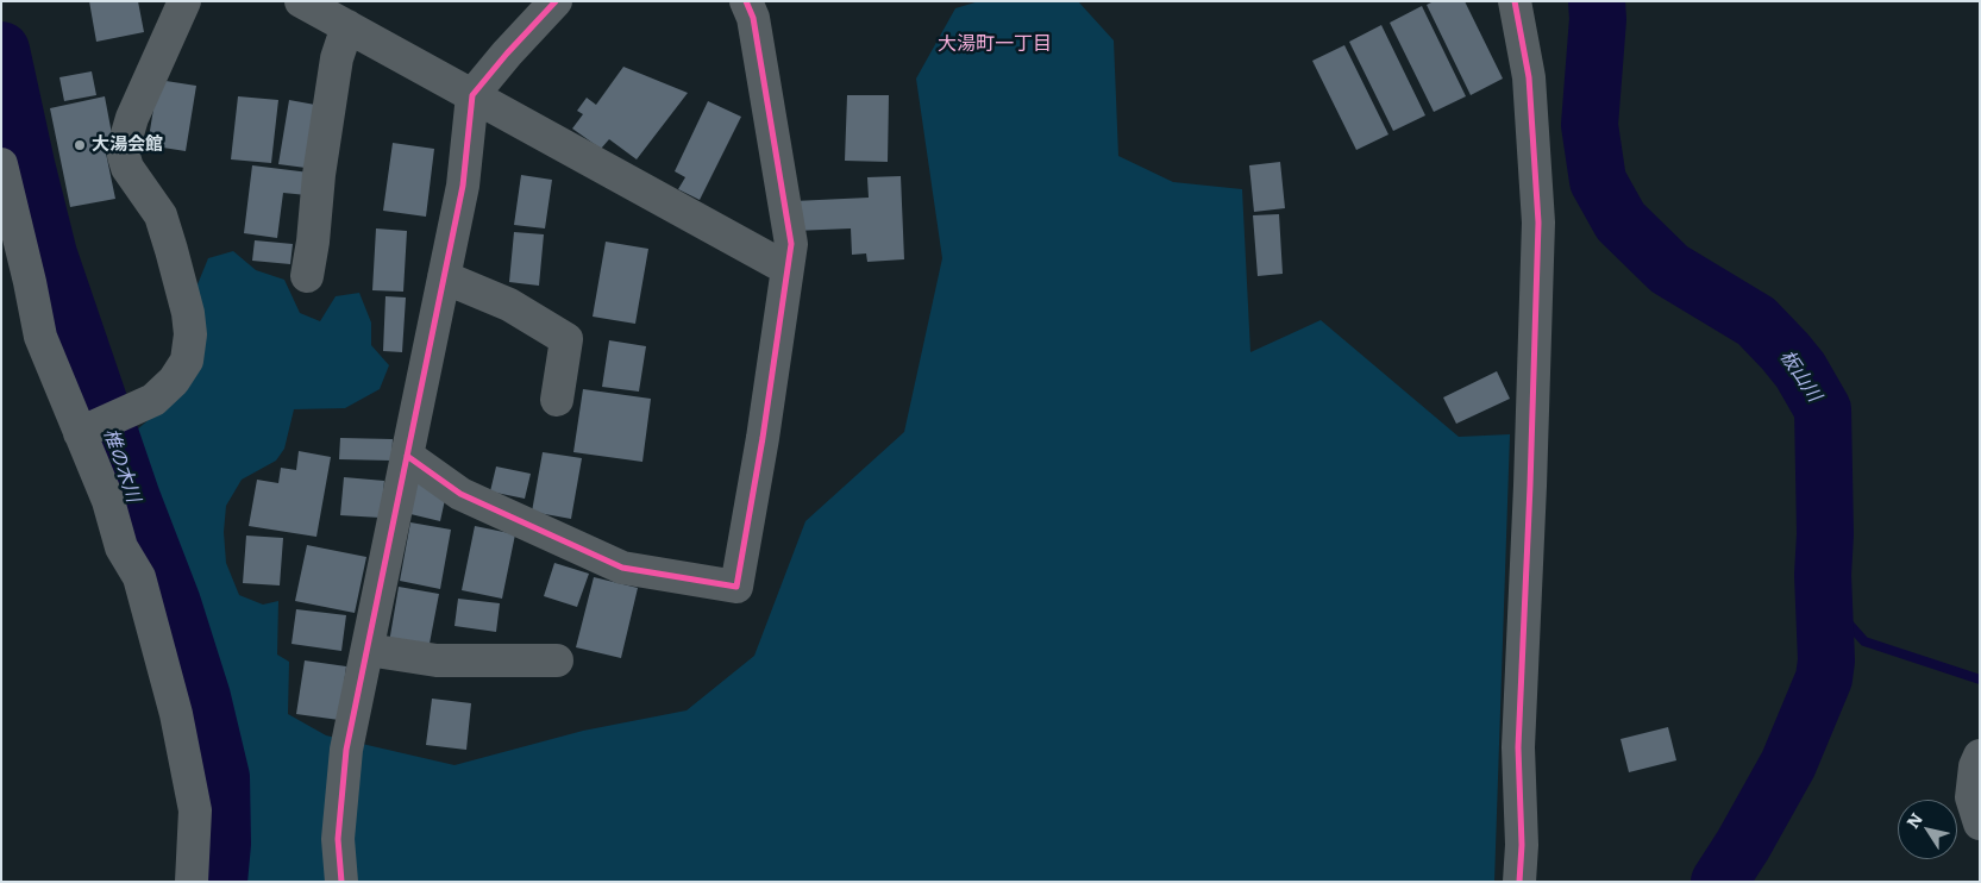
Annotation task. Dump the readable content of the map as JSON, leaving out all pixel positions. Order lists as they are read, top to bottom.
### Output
{
  "districts": ["大湯町一丁目"],
  "water": ["板山川", "椎の木川"],
  "places": ["大湯会館"],
  "north": "top left"
}
